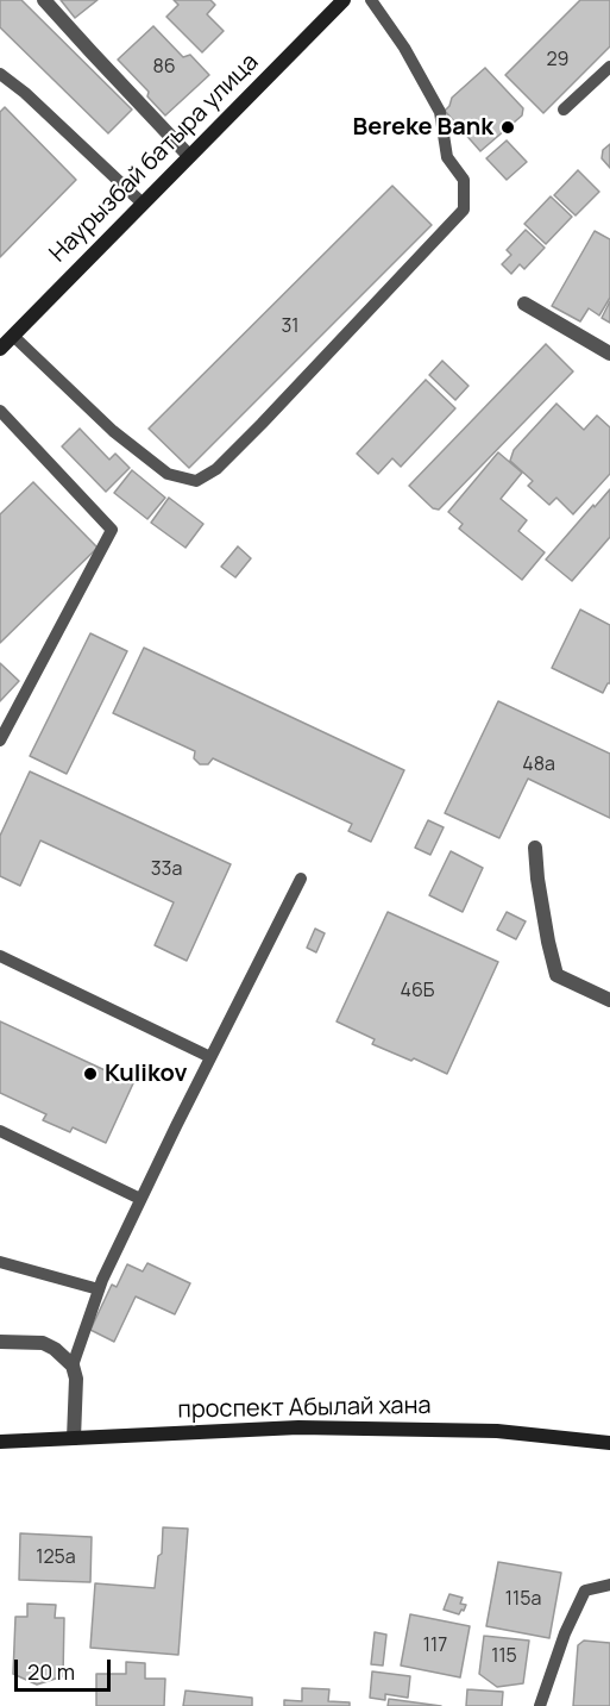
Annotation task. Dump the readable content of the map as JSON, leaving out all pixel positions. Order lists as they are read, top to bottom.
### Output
{
  "streets": {
    "main road": ["Наурызбай батыра улица", "проспект Абылай хана"]
  },
  "places": ["Bereke Bank", "Kulikov"],
  "house_numbers": [
    "29",
    "86",
    "31",
    "48а",
    "33а",
    "46Б",
    "125а",
    "115а",
    "117",
    "115"
  ],
  "scale_bar": "20 m"
}
